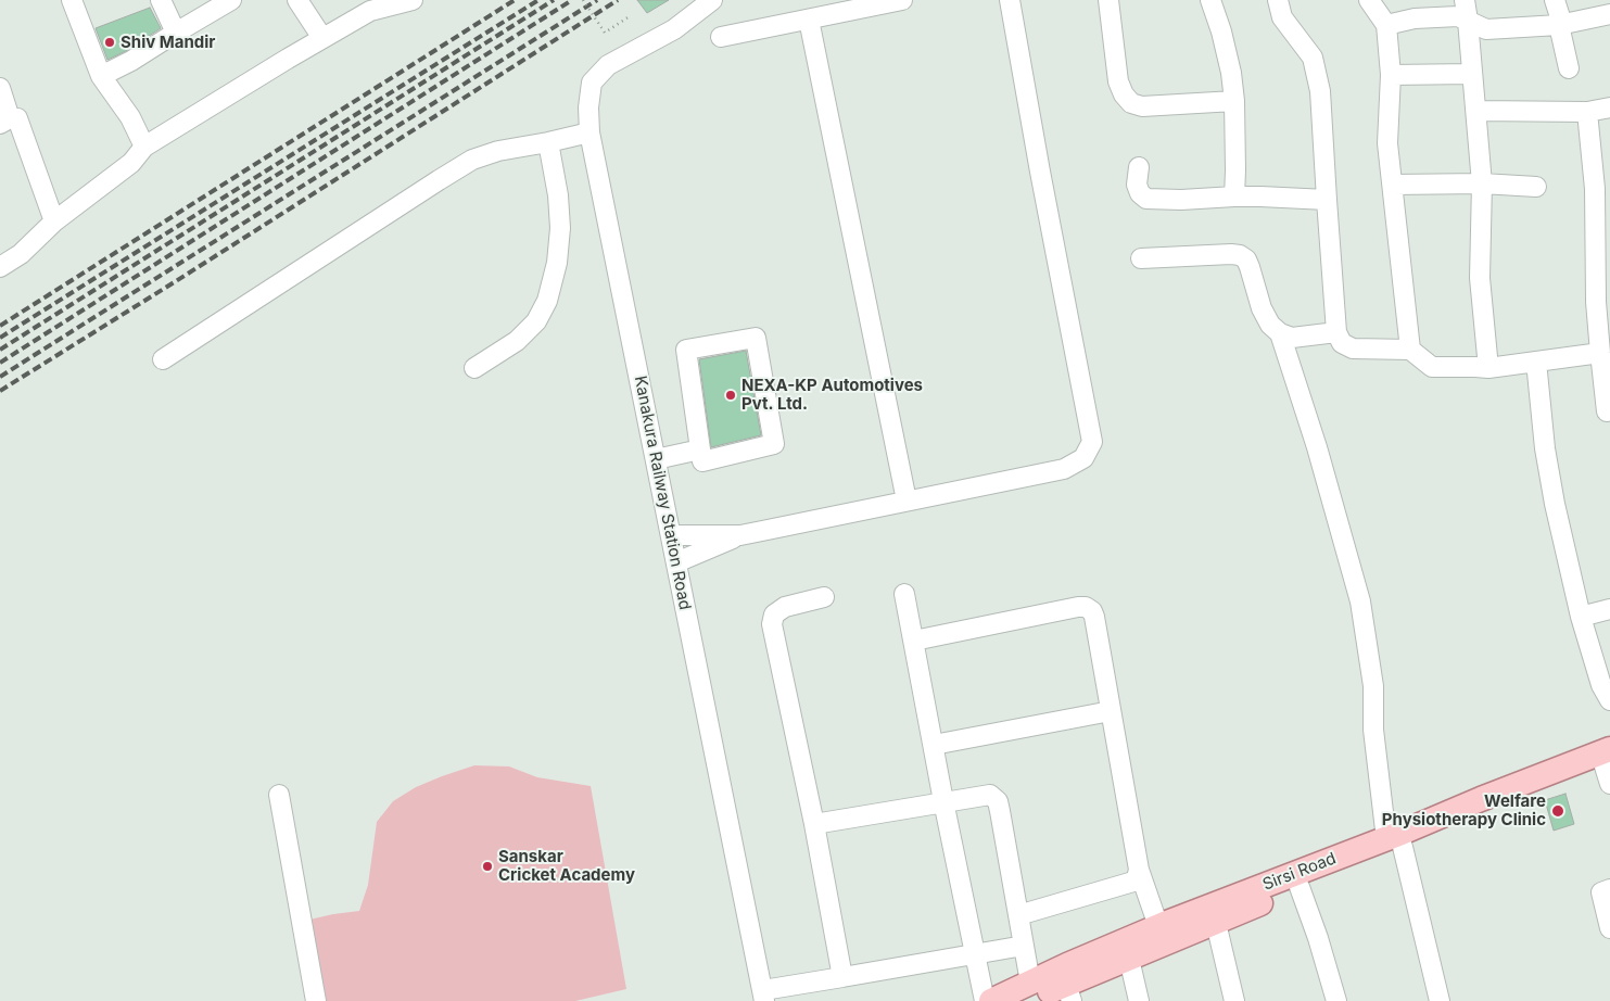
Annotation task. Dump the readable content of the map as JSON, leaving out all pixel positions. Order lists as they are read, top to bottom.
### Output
{
  "streets": {
    "main road": ["Sirsi Road"],
    "street": ["Kanakura Railway Station Road"]
  },
  "places": [
    "Shiv Mandir",
    "NEXA-KP Automotives Pvt. Ltd.",
    "Welfare Physiotherapy Clinic",
    "Sanskar Cricket Academy"
  ]
}
